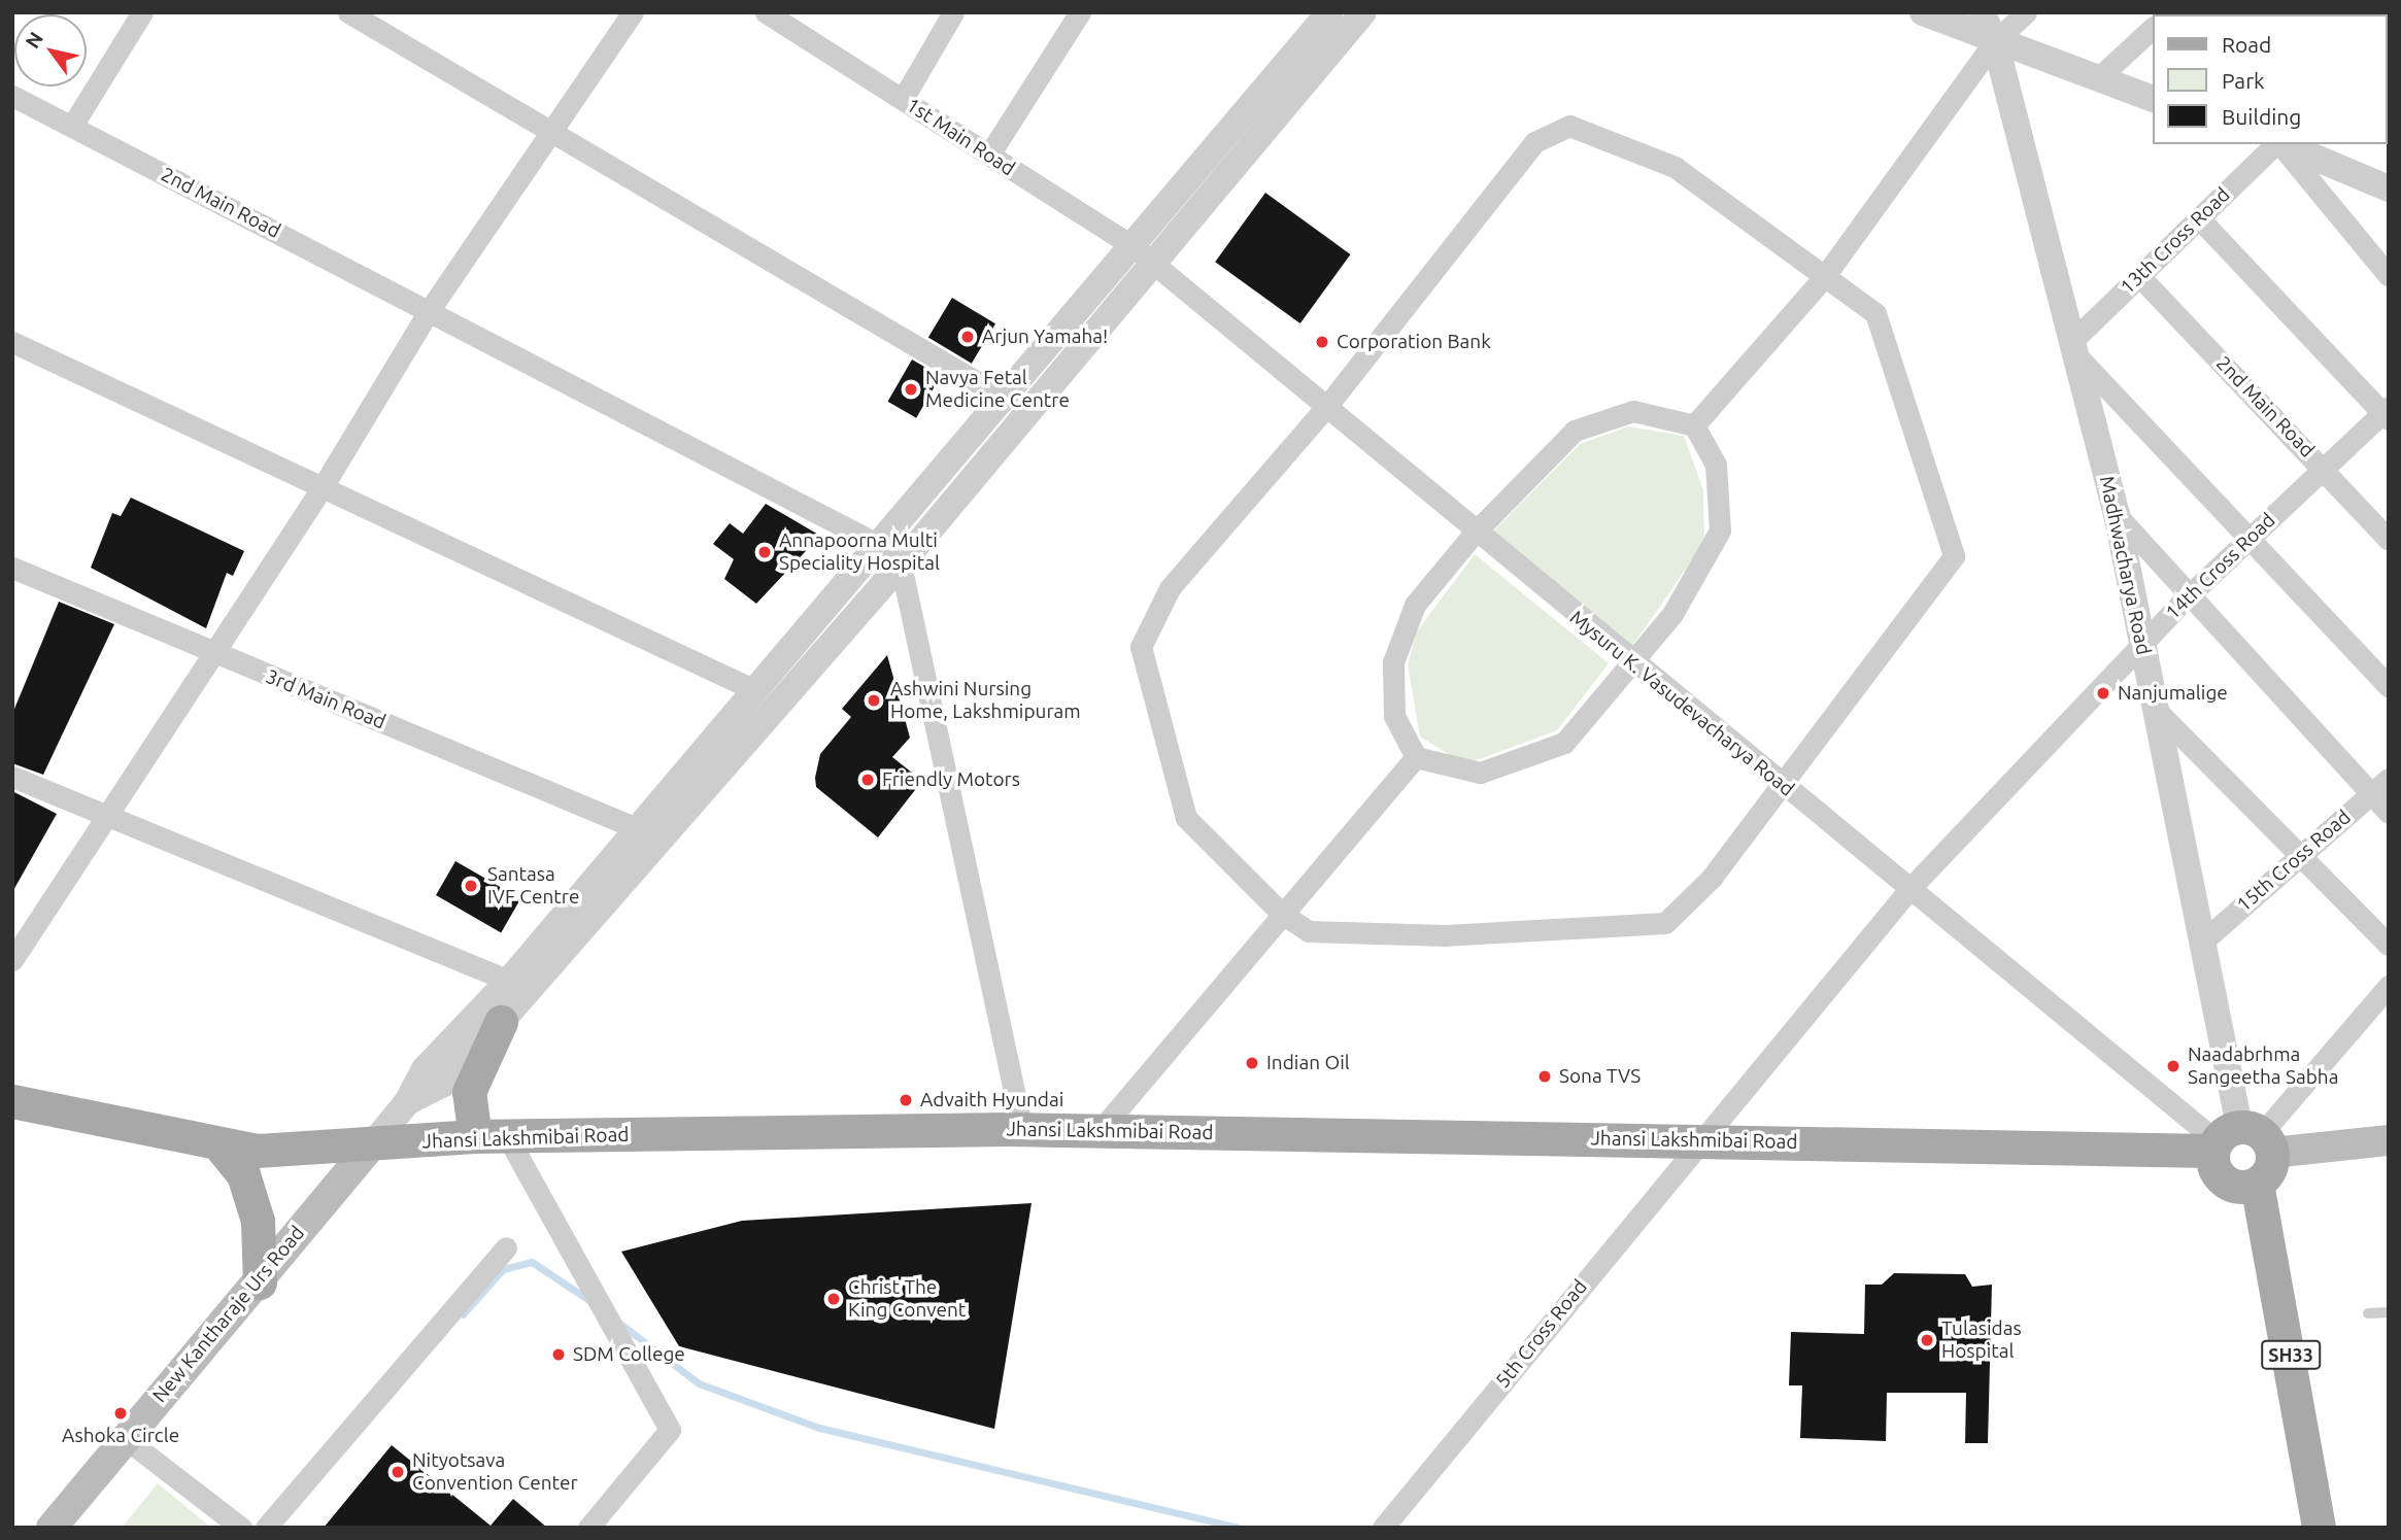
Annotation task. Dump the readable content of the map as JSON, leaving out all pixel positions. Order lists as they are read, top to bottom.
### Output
{
  "streets": {
    "main road": ["Jhansi Lakshmibai Road", "New Kantharaje Urs Road", "SH33"],
    "street": [
      "1st Main Road",
      "2nd Main Road",
      "13th Cross Road",
      "Madhwacharya Road",
      "14th Cross Road",
      "3rd Main Road",
      "Mysuru K. Vasudevacharya Road",
      "15th Cross Road",
      "5th Cross Road"
    ]
  },
  "crossings": [
    ["1st Main Road", "Mysuru K. Vasudevacharya Road"],
    ["2nd Main Road", "13th Cross Road"],
    ["2nd Main Road", "14th Cross Road"],
    ["13th Cross Road", "Madhwacharya Road"],
    ["Madhwacharya Road", "14th Cross Road"],
    ["Madhwacharya Road", "Mysuru K. Vasudevacharya Road"],
    ["Madhwacharya Road", "15th Cross Road"],
    ["Madhwacharya Road", "Jhansi Lakshmibai Road"],
    ["14th Cross Road", "Mysuru K. Vasudevacharya Road"],
    ["14th Cross Road", "5th Cross Road"],
    ["Mysuru K. Vasudevacharya Road", "Jhansi Lakshmibai Road"],
    ["Mysuru K. Vasudevacharya Road", "5th Cross Road"],
    ["Jhansi Lakshmibai Road", "New Kantharaje Urs Road"],
    ["Jhansi Lakshmibai Road", "5th Cross Road"]
  ],
  "places": [
    "Arjun Yamaha!",
    "Corporation Bank",
    "Navya Fetal Medicine Centre",
    "Annapoorna Multi Speciality Hospital",
    "Nanjumalige",
    "Ashwini Nursing Home, Lakshmipuram",
    "Friendly Motors",
    "Santasa IVF Centre",
    "Indian Oil",
    "Naadabrhma Sangeetha Sabha",
    "Sona TVS",
    "Advaith Hyundai",
    "Christ The King Convent",
    "Tulasidas Hospital",
    "SDM College",
    "Ashoka Circle",
    "Nityotsava Convention Center"
  ],
  "legend": ["Road", "Park", "Building"],
  "north": "top left"
}
